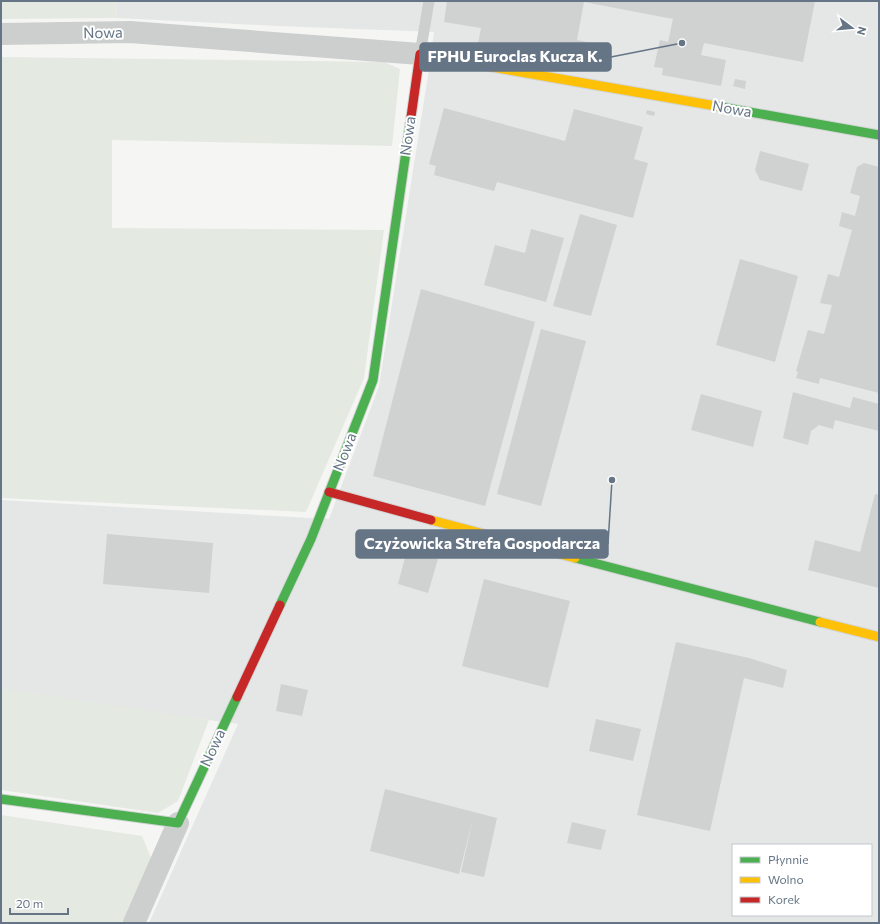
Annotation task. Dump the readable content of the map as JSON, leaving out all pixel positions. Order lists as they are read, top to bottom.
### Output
{
  "streets": {
    "street": ["Nowa"]
  },
  "places": ["FPHU Euroclas Kucza K.", "Czyżowicka Strefa Gospodarcza"],
  "legend": ["Płynnie", "Wolno", "Korek"],
  "scale_bar": "20 m",
  "north": "right"
}
